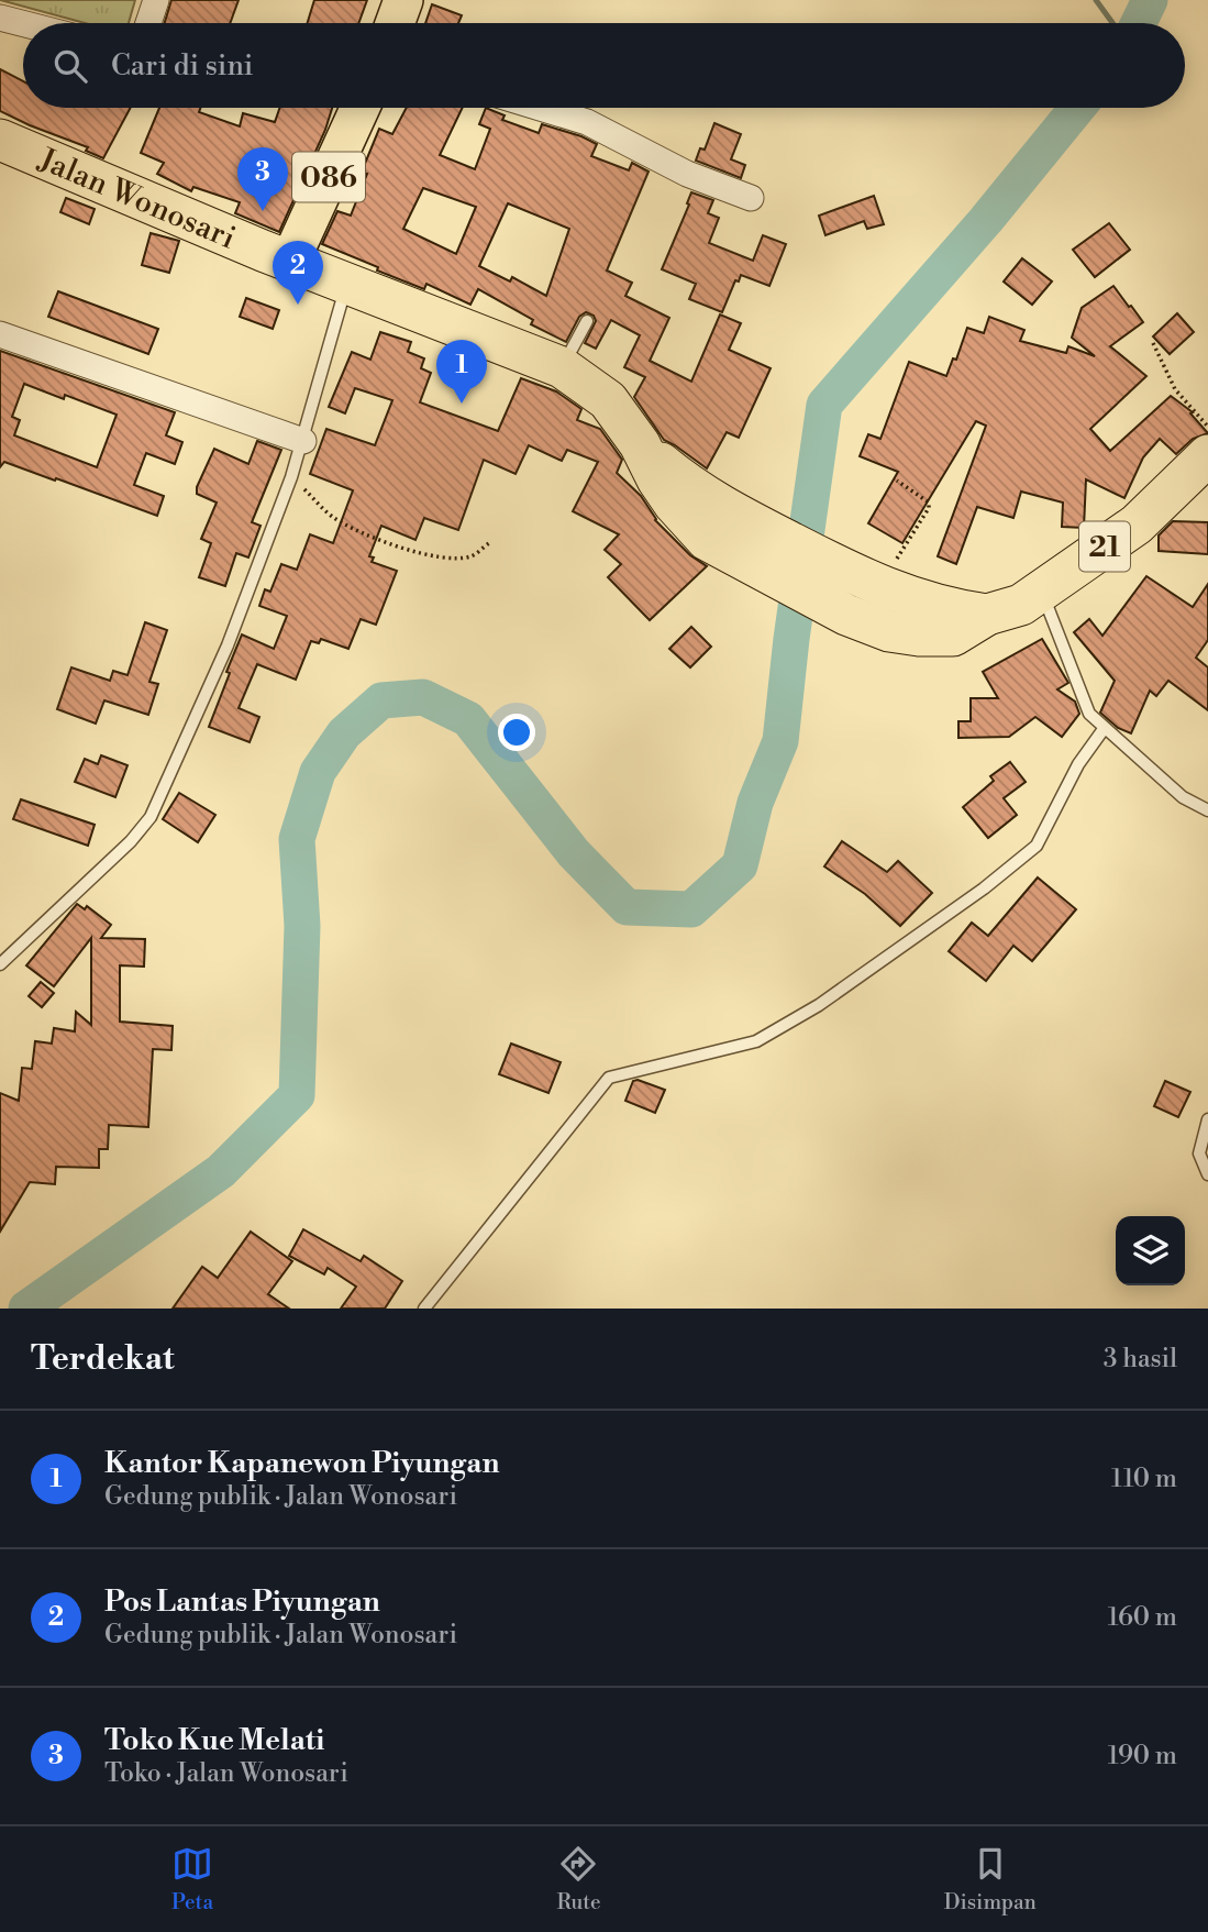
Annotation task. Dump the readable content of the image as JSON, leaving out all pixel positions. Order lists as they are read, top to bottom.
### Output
{
  "streets": {
    "highway": ["Jalan Wonosari", "21"],
    "main road": ["086"]
  },
  "crossings": [
    ["086", "Jalan Wonosari"],
    ["Jalan Wonosari", "21"]
  ],
  "page": {
    "search": "Cari di sini",
    "pins": ["3", "2", "1"],
    "heading": ["Terdekat", "3 hasil"],
    "list": [
      {
        "mark": "1",
        "name": "Kantor Kapanewon Piyungan",
        "note": "Gedung publik · Jalan Wonosari",
        "value": "110 m"
      },
      {
        "mark": "2",
        "name": "Pos Lantas Piyungan",
        "note": "Gedung publik · Jalan Wonosari",
        "value": "160 m"
      },
      {
        "mark": "3",
        "name": "Toko Kue Melati",
        "note": "Toko · Jalan Wonosari",
        "value": "190 m"
      }
    ],
    "nav": ["Peta", "Rute", "Disimpan"]
  }
}
